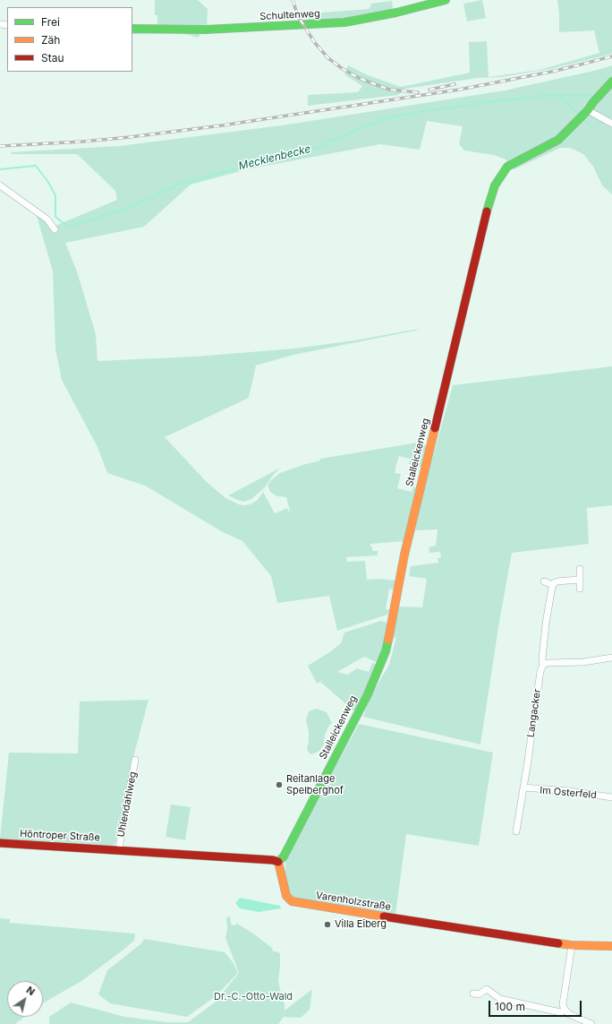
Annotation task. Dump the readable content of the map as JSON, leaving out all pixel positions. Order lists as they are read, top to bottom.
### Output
{
  "streets": {
    "street": [
      "Schultenweg",
      "Stalleickenweg",
      "Langacker",
      "Im Osterfeld",
      "Uhlendahlweg",
      "Höntroper Straße",
      "Varenholzstraße"
    ]
  },
  "crossings": [
    ["Stalleickenweg", "Varenholzstraße"],
    ["Langacker", "Im Osterfeld"],
    ["Uhlendahlweg", "Höntroper Straße"]
  ],
  "water": ["Mecklenbecke"],
  "parks": ["Dr.-C.-Otto-Wald"],
  "places": ["Reitanlage Spelberghof", "Villa Eiberg"],
  "legend": ["Frei", "Zäh", "Stau"],
  "scale_bar": "100 m",
  "north": "top right"
}
